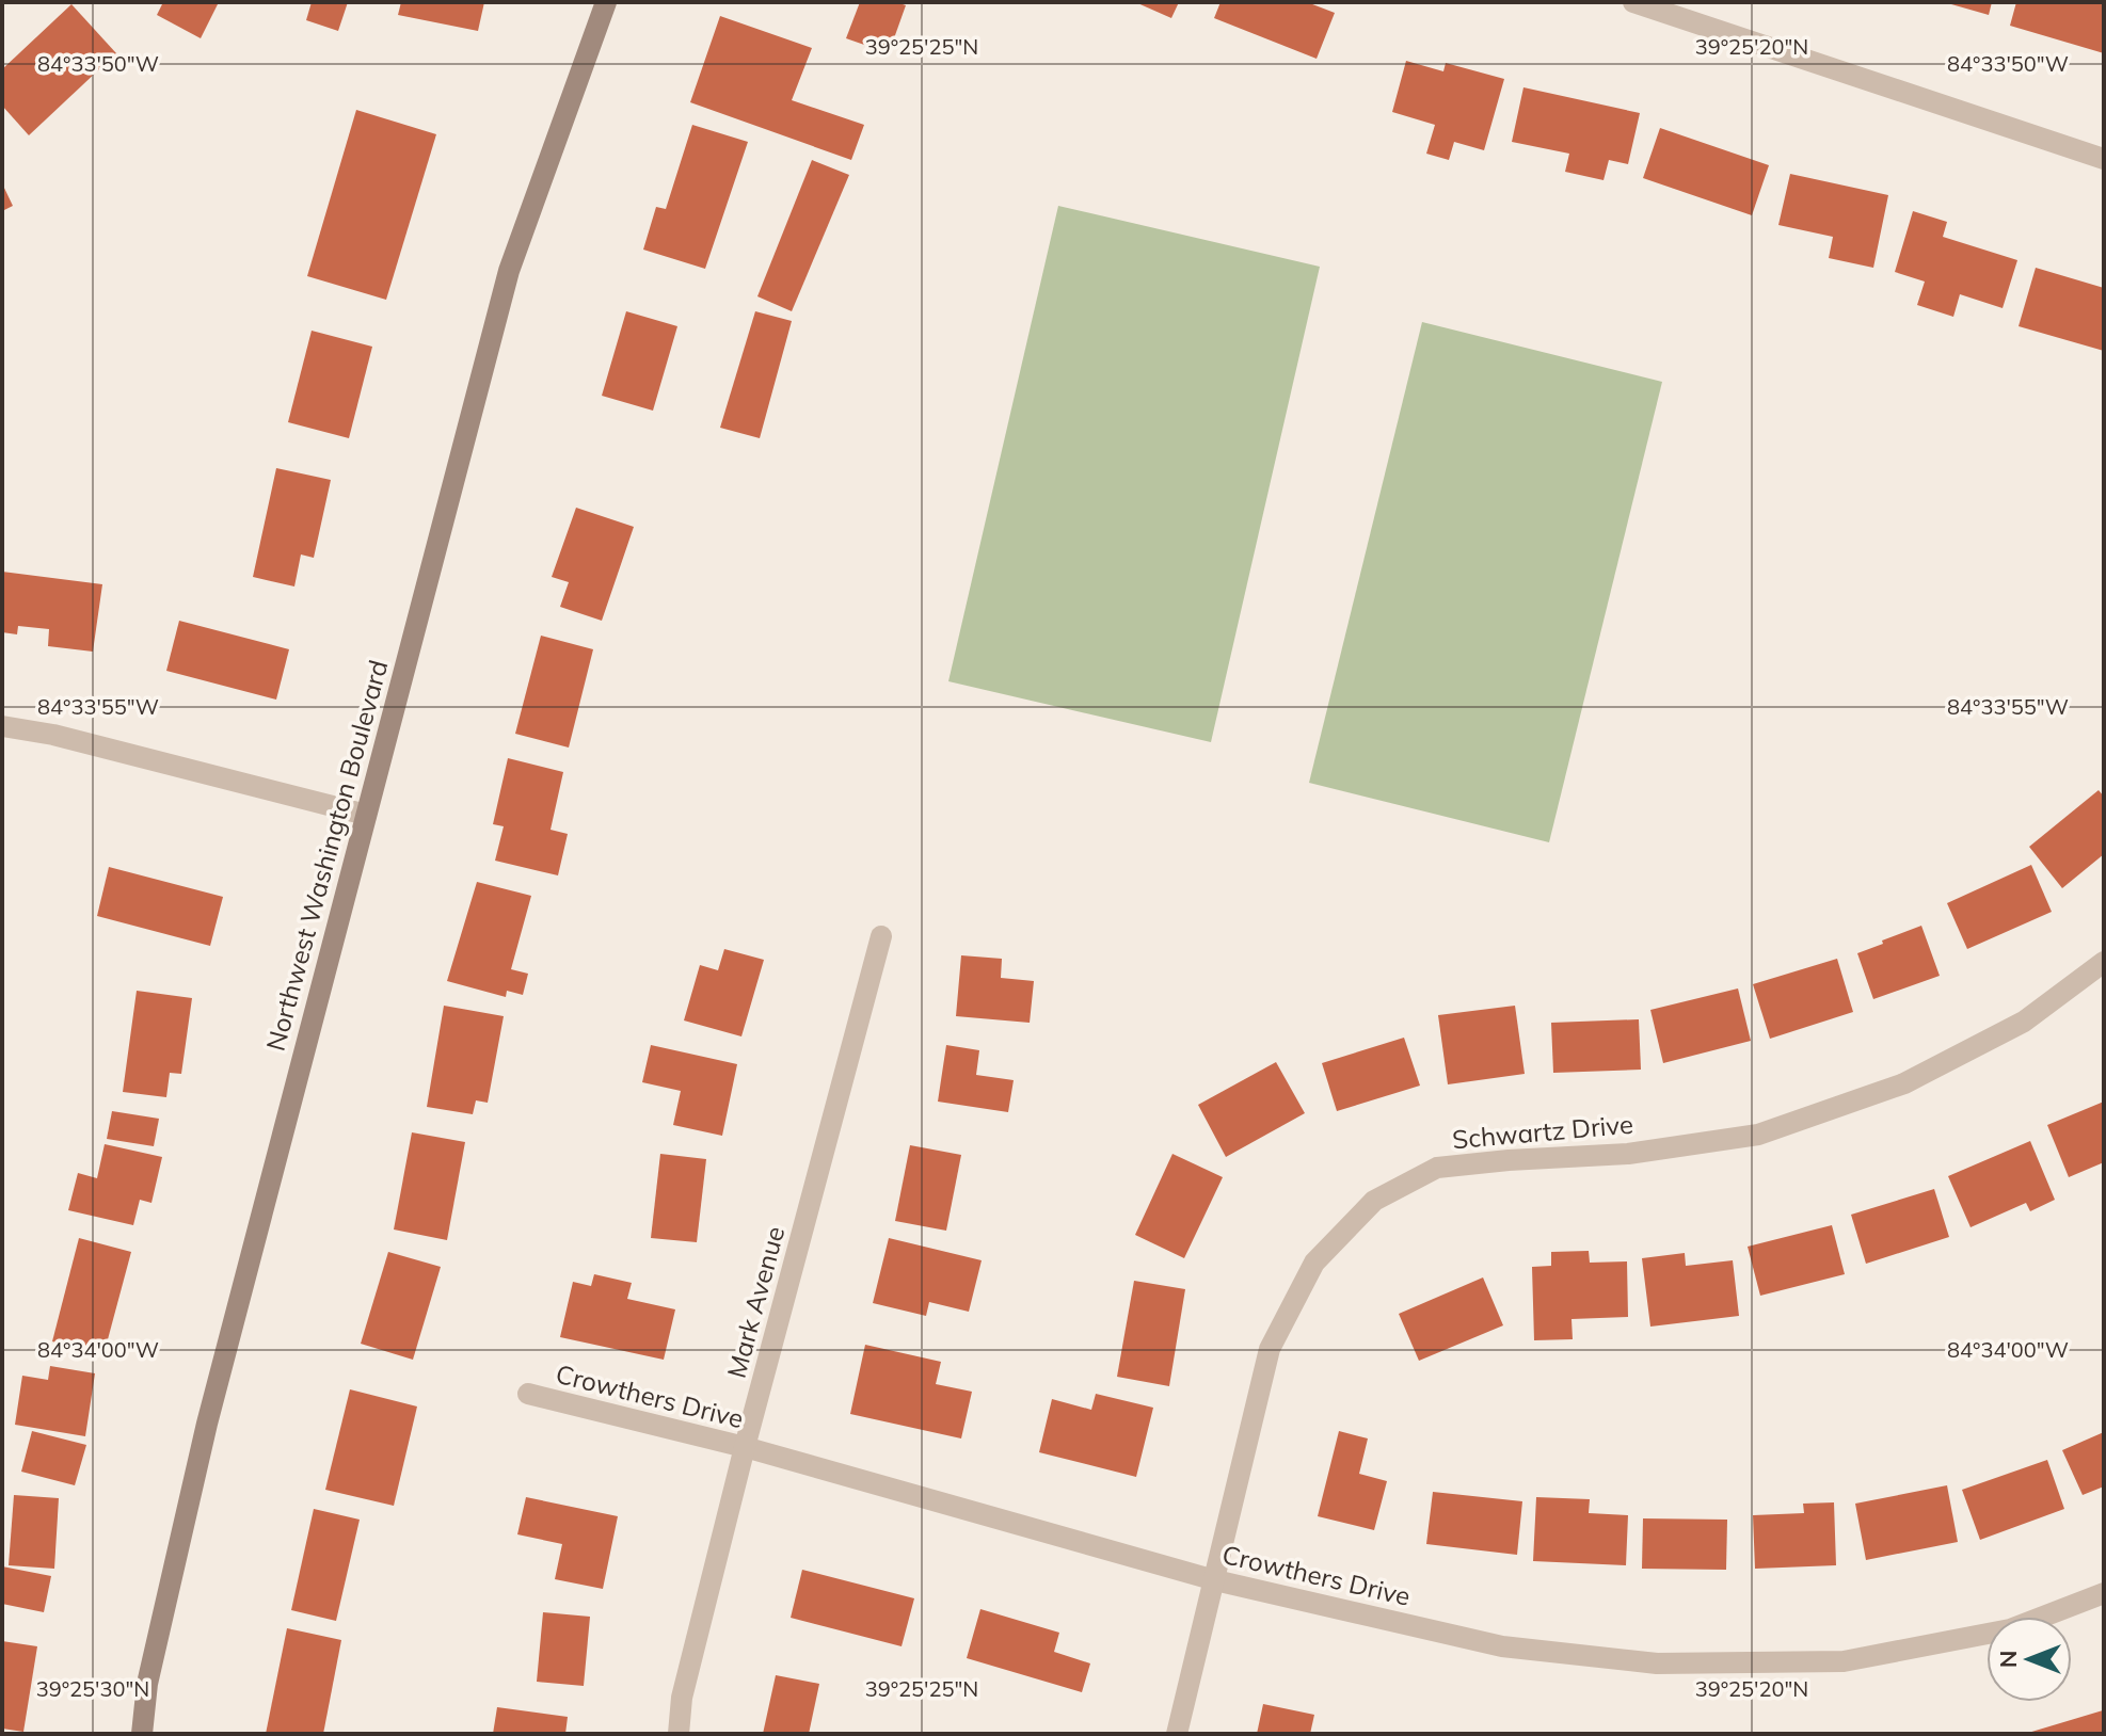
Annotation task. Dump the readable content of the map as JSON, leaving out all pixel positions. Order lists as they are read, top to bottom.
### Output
{
  "streets": {
    "main road": ["Northwest Washington Boulevard"],
    "street": ["Schwartz Drive", "Mark Avenue", "Crowthers Drive"]
  },
  "crossings": [
    ["Schwartz Drive", "Crowthers Drive"],
    ["Mark Avenue", "Crowthers Drive"]
  ],
  "north": "left",
  "coordinates": [
    "39°25'25\"N",
    "39°25'20\"N",
    "84°33'50\"W",
    "84°33'55\"W",
    "84°34'00\"W",
    "39°25'30\"N"
  ]
}
